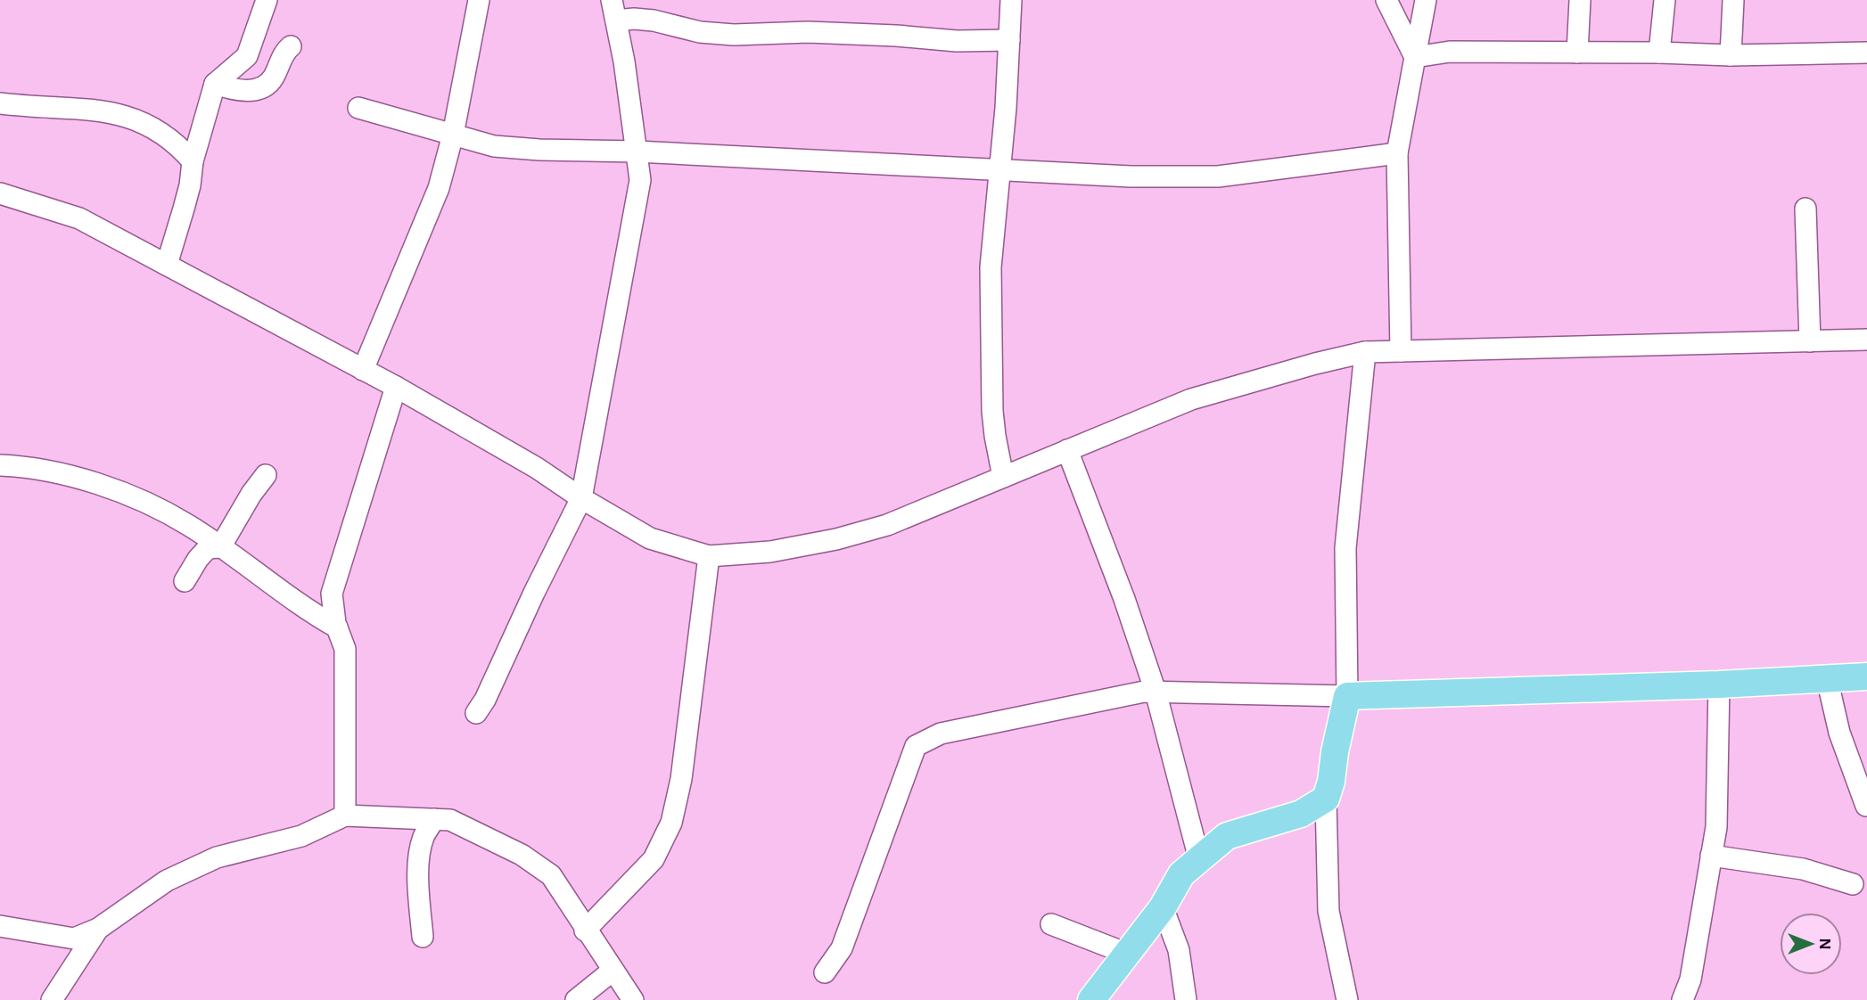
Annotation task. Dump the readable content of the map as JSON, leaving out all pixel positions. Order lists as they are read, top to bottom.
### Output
{
  "north": "right"
}
